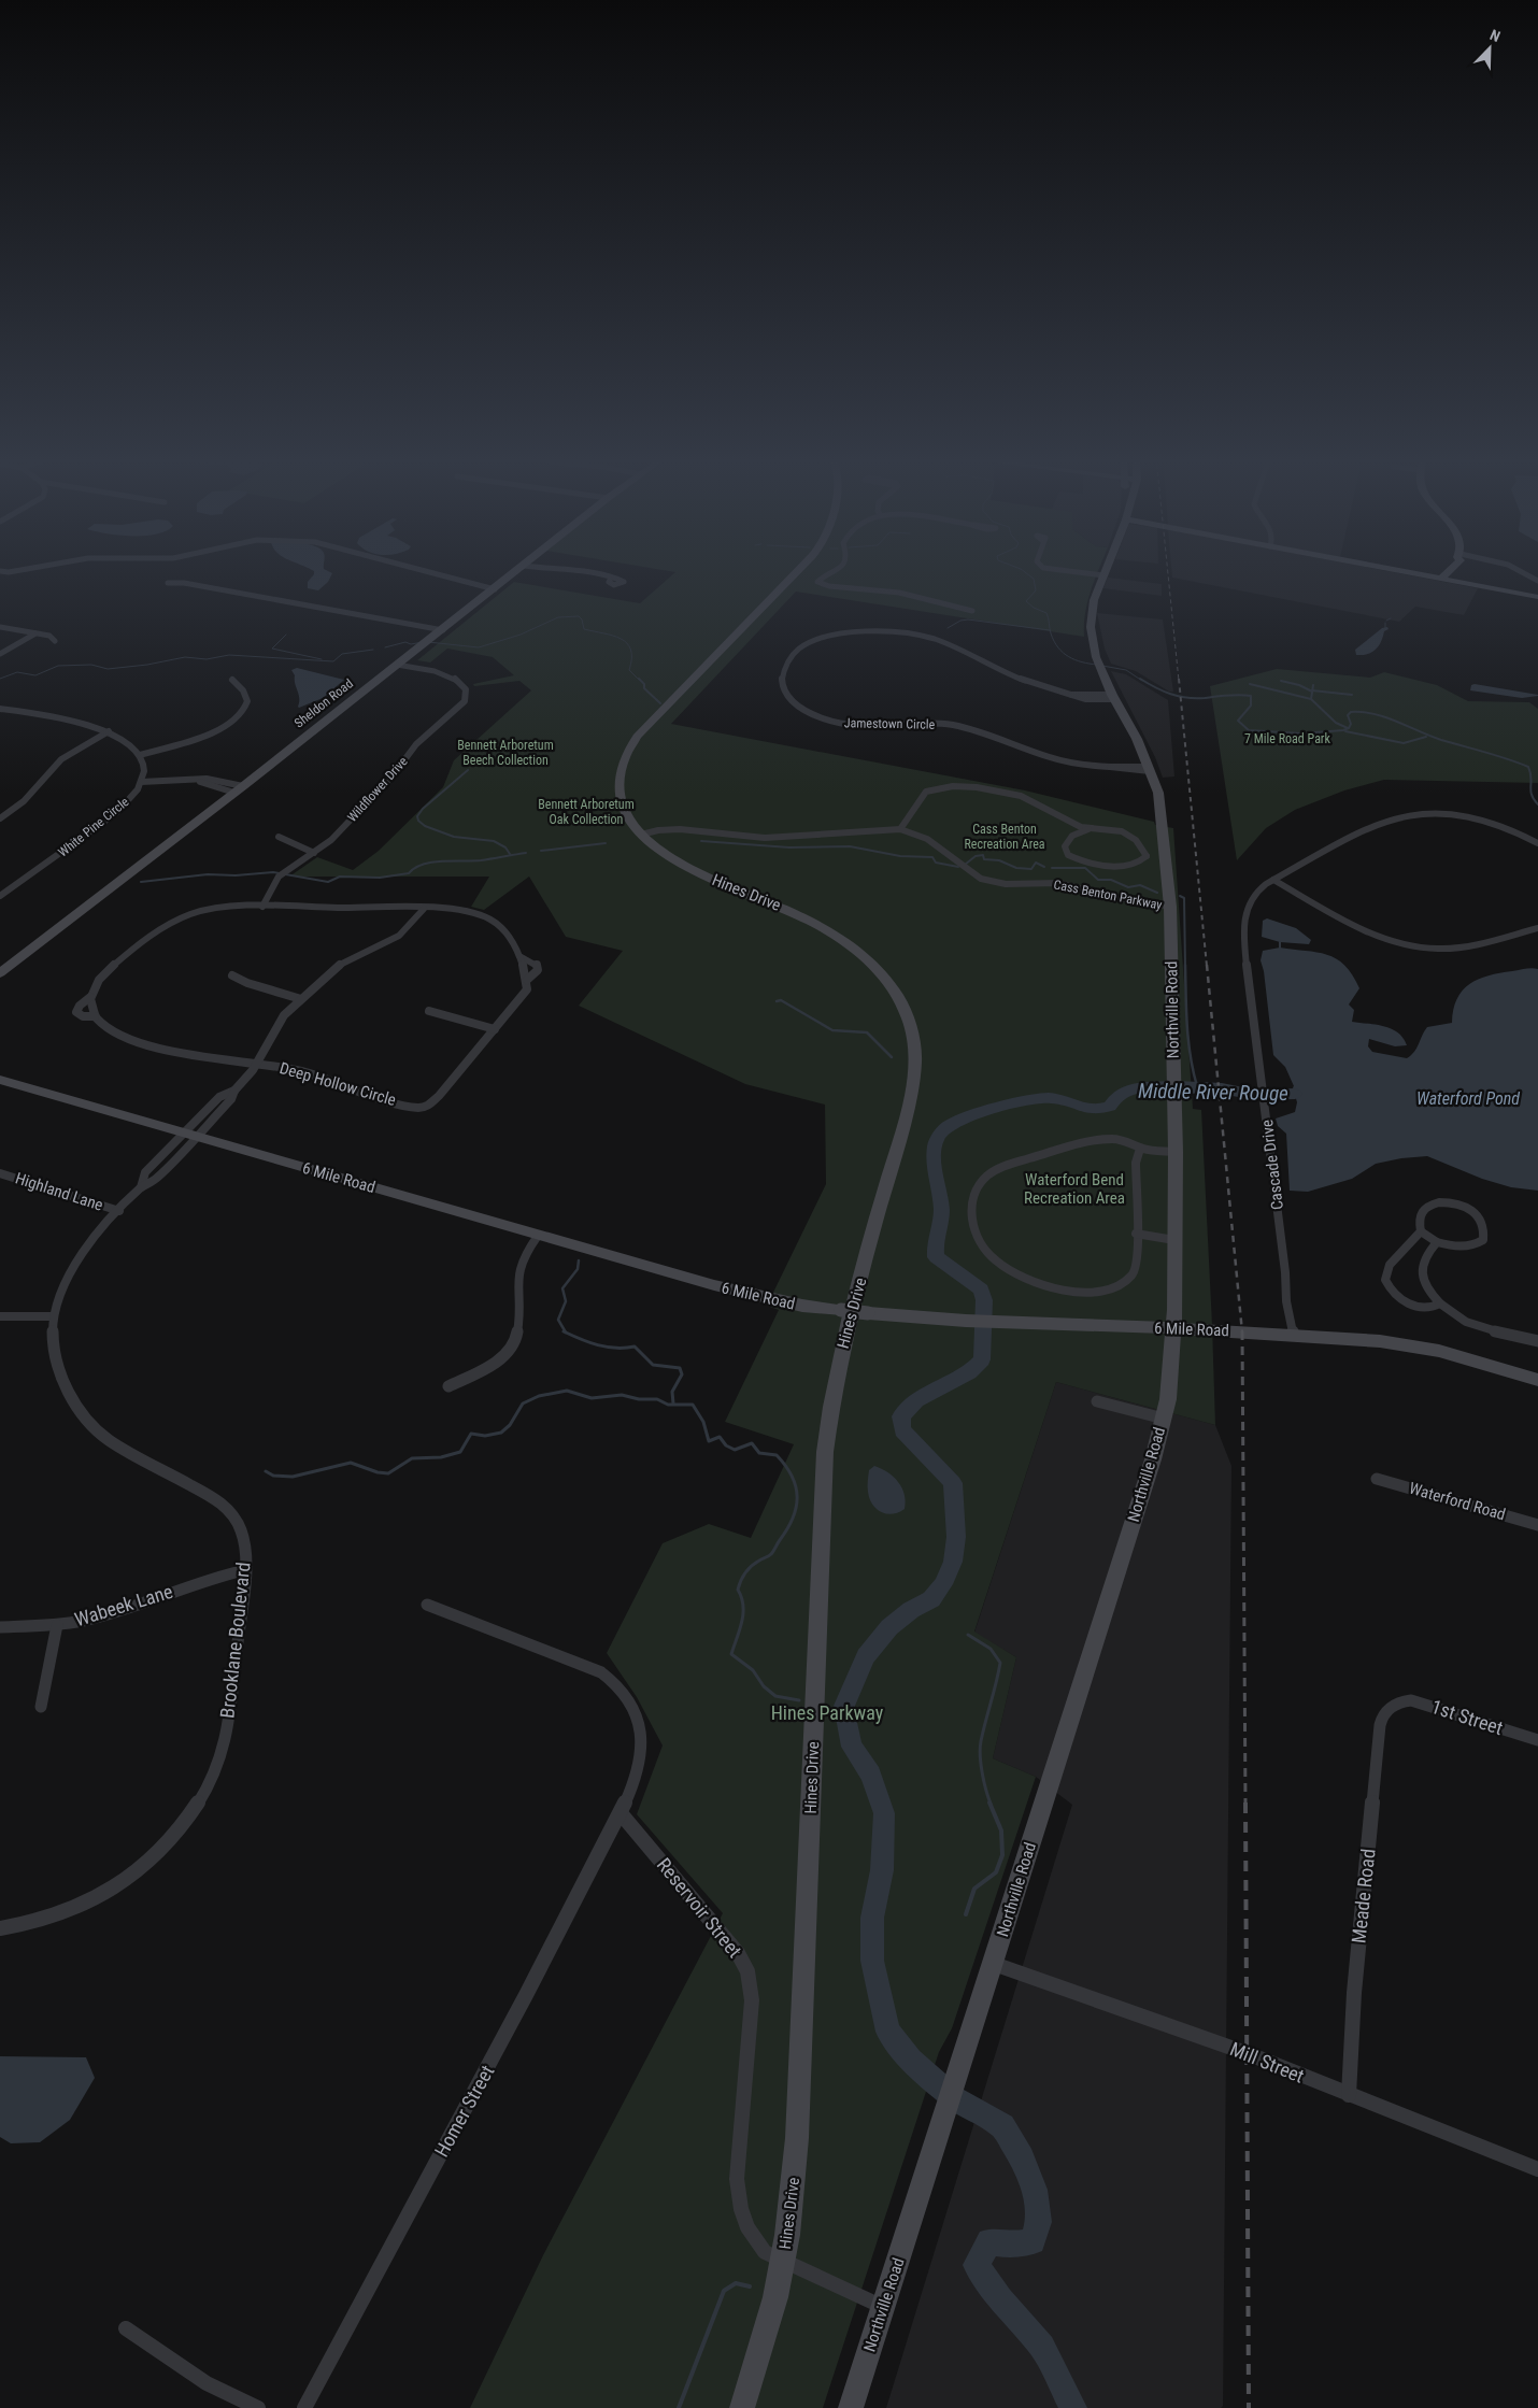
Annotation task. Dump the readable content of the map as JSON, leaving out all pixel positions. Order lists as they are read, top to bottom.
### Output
{
  "streets": {
    "street": [
      "Sheldon Road",
      "Jamestown Circle",
      "Wildflower Drive",
      "White Pine Circle",
      "Hines Drive",
      "Cass Benton Parkway",
      "Northville Road",
      "Deep Hollow Circle",
      "Cascade Drive",
      "6 Mile Road",
      "Highland Lane",
      "Waterford Road",
      "Wabeek Lane",
      "Brooklane Boulevard",
      "1st Street",
      "Meade Road",
      "Reservoir Street",
      "Mill Street",
      "Homer Street"
    ]
  },
  "crossings": [
    ["Sheldon Road", "Wildflower Drive"],
    ["Jamestown Circle", "Northville Road"],
    ["Wildflower Drive", "Deep Hollow Circle"],
    ["Hines Drive", "Cass Benton Parkway"],
    ["Hines Drive", "Reservoir Street"],
    ["Cass Benton Parkway", "Northville Road"],
    ["Northville Road", "6 Mile Road"],
    ["Northville Road", "Reservoir Street"],
    ["Northville Road", "Mill Street"],
    ["Deep Hollow Circle", "Brooklane Boulevard"],
    ["Cascade Drive", "6 Mile Road"],
    ["6 Mile Road", "Brooklane Boulevard"],
    ["Highland Lane", "Brooklane Boulevard"],
    ["Wabeek Lane", "Brooklane Boulevard"],
    ["1st Street", "Meade Road"],
    ["Meade Road", "Mill Street"],
    ["Reservoir Street", "Homer Street"]
  ],
  "water": ["Middle River Rouge", "Waterford Pond"],
  "parks": [
    "7 Mile Road Park",
    "Bennett Arboretum Beech Collection",
    "Bennett Arboretum Oak Collection",
    "Cass Benton Recreation Area",
    "Waterford Bend Recreation Area",
    "Hines Parkway"
  ],
  "north": "top right"
}
